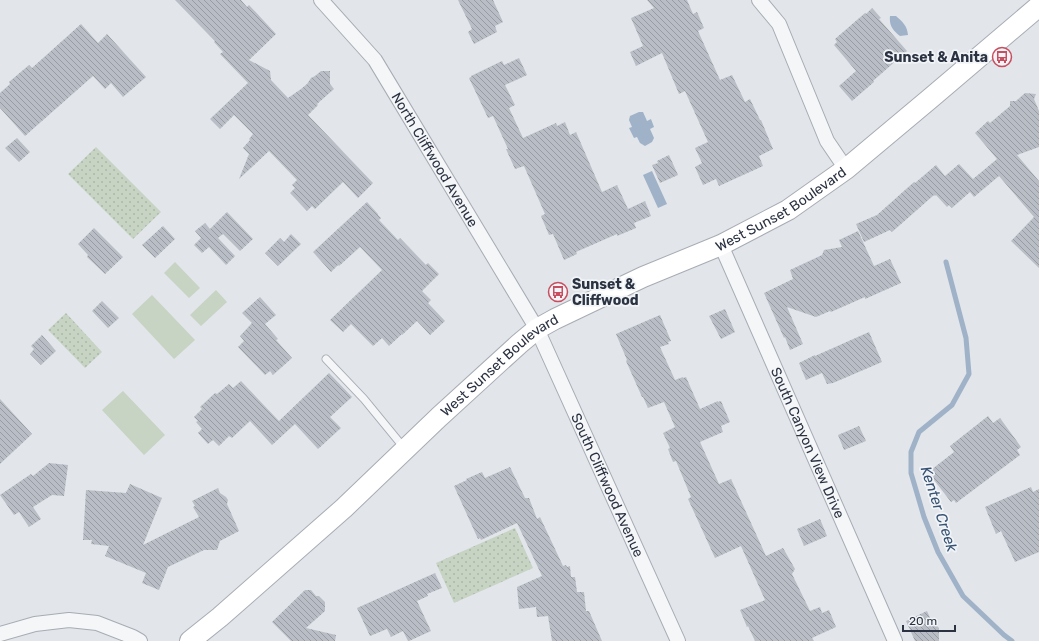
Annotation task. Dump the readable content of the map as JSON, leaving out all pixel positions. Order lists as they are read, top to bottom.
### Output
{
  "streets": {
    "main road": ["West Sunset Boulevard"],
    "street": ["North Cliffwood Avenue", "South Canyon View Drive", "South Cliffwood Avenue"]
  },
  "crossings": [
    ["North Cliffwood Avenue", "West Sunset Boulevard"],
    ["North Cliffwood Avenue", "South Cliffwood Avenue"],
    ["West Sunset Boulevard", "South Canyon View Drive"],
    ["West Sunset Boulevard", "South Cliffwood Avenue"]
  ],
  "water": ["Kenter Creek"],
  "places": {
    "bus stop": ["Sunset & Anita", "Sunset & Cliffwood"]
  },
  "scale_bar": "20 m"
}
